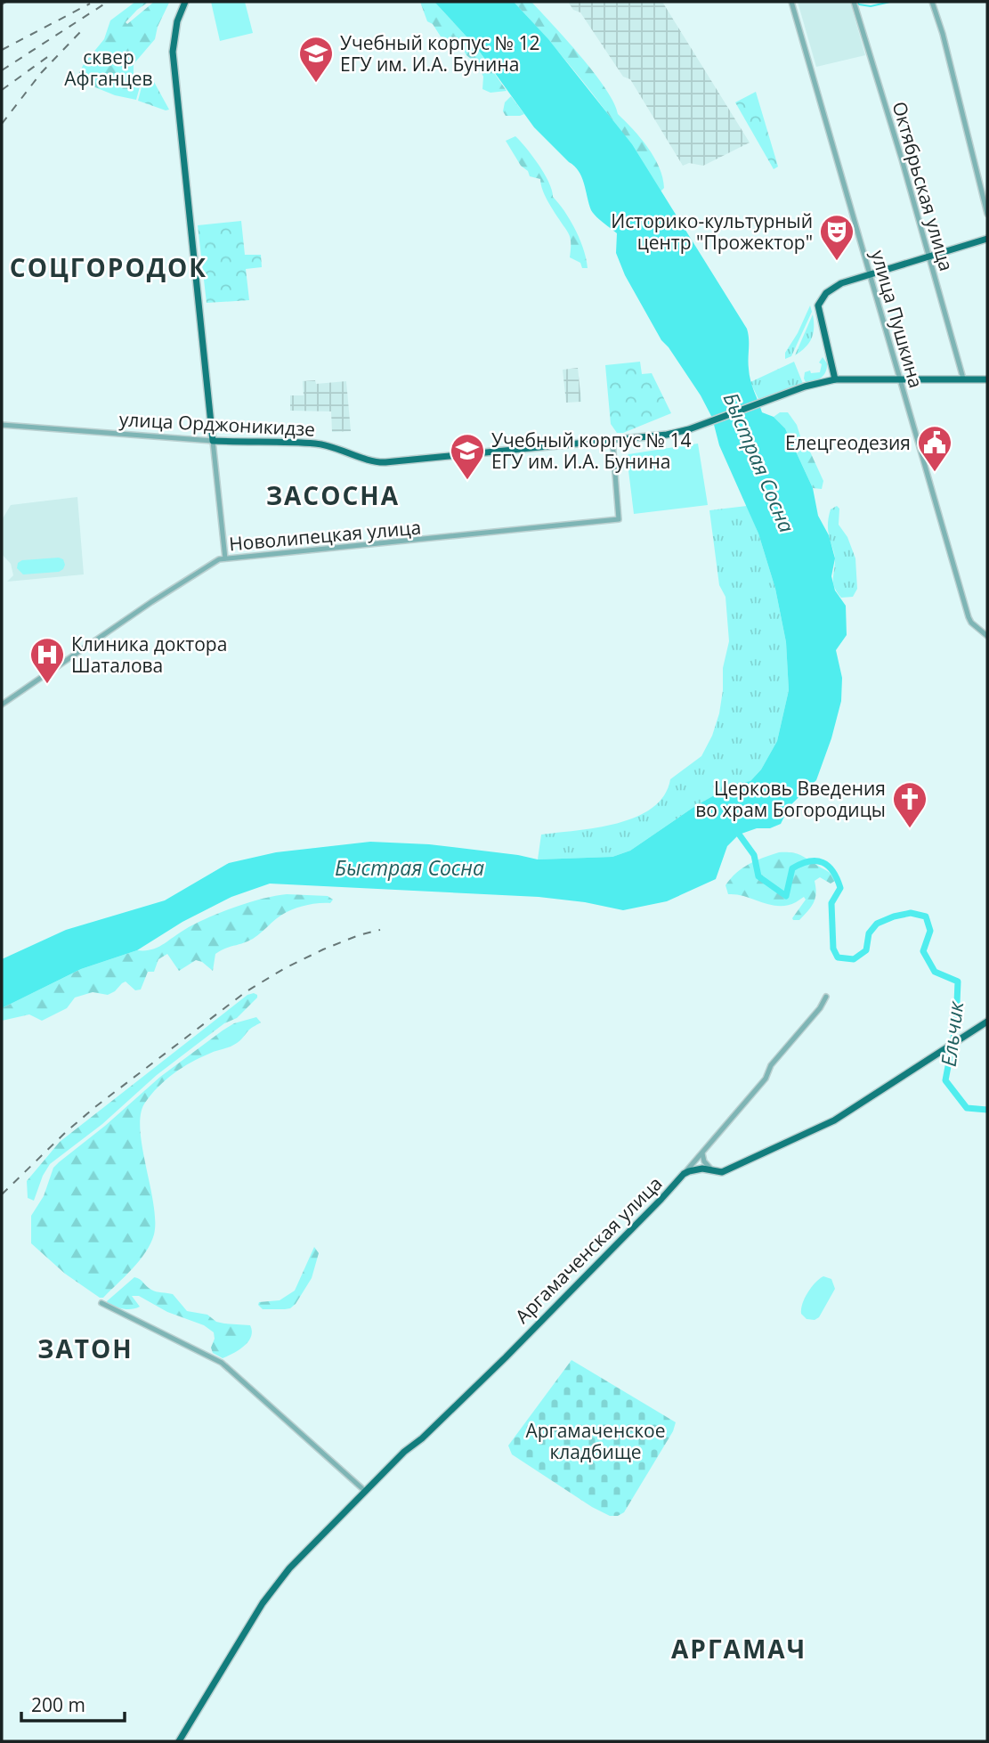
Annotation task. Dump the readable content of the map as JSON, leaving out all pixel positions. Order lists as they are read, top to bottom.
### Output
{
  "streets": {
    "main road": ["улица Орджоникидзе", "Аргамаченская улица"],
    "street": ["Октябрьская улица", "улица Пушкина", "Новолипецкая улица"]
  },
  "crossings": [
    ["Октябрьская улица", "улица Орджоникидзе"],
    ["улица Пушкина", "улица Орджоникидзе"],
    ["улица Орджоникидзе", "Новолипецкая улица"]
  ],
  "districts": [
    "СОЦГОРОДОК",
    "ЗАСОСНА",
    "ЗАТОН",
    "АРГАМАЧ"
  ],
  "water": ["Быстрая Сосна", "Ельчик"],
  "parks": ["сквер Афганцев", "Аргамаченское кладбище"],
  "places": {
    "school or university": ["Учебный корпус № 12 ЕГУ им. И.А. Бунина", "Учебный корпус № 14 ЕГУ им. И.А. Бунина"],
    "theatre": ["Историко-культурный центр \"Прожектор\""],
    "public building": ["Елецгеодезия"],
    "hospital": ["Клиника доктора Шаталова"],
    "church": ["Церковь Введения во храм Богородицы"]
  },
  "scale_bar": "200 m"
}
